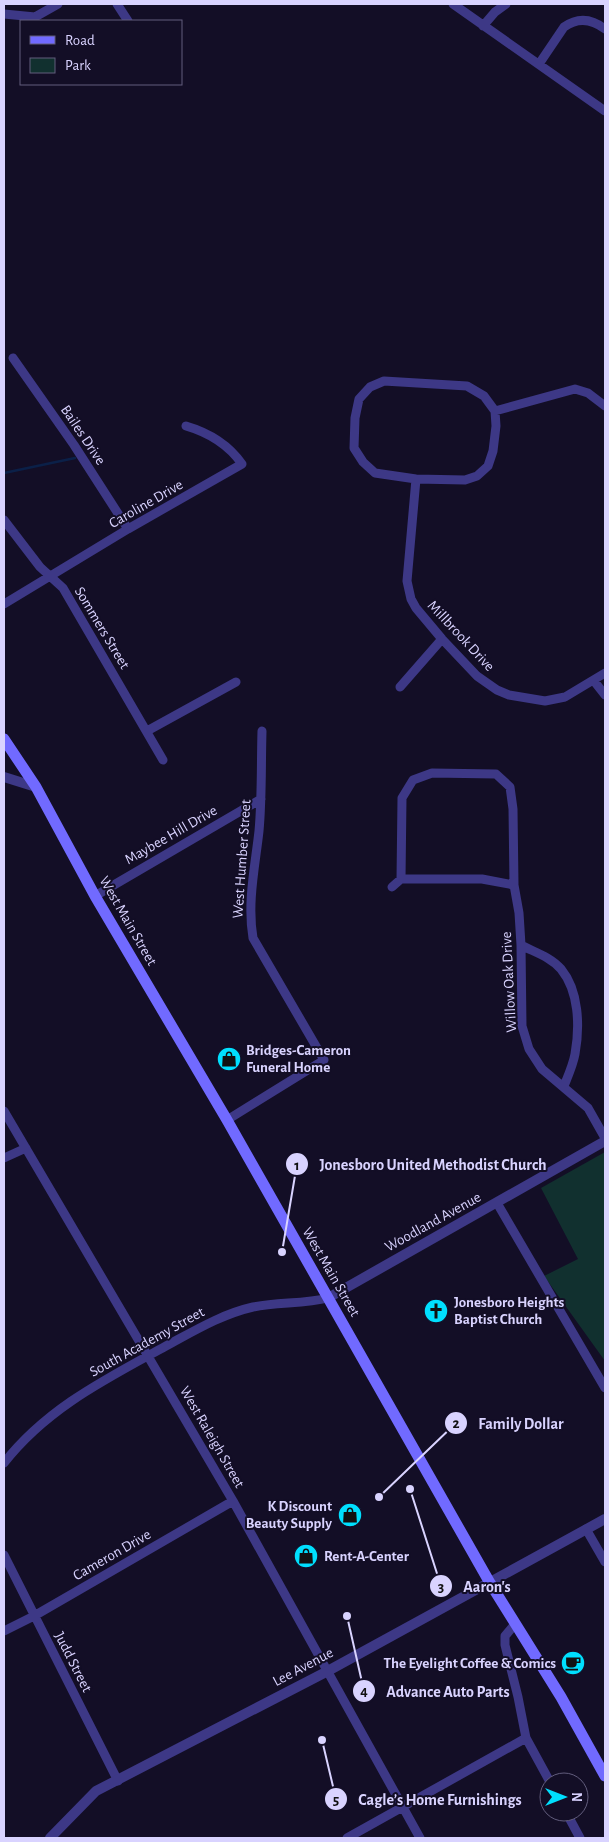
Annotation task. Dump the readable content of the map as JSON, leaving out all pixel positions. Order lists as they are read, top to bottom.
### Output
{
  "streets": {
    "main road": ["West Main Street"],
    "street": [
      "Bailes Drive",
      "Caroline Drive",
      "Sommers Street",
      "Millbrook Drive",
      "Maybee Hill Drive",
      "West Humber Street",
      "Willow Oak Drive",
      "Woodland Avenue",
      "South Academy Street",
      "West Raleigh Street",
      "Cameron Drive",
      "Judd Street",
      "Lee Avenue"
    ]
  },
  "crossings": [
    ["Bailes Drive", "Caroline Drive"],
    ["Caroline Drive", "Sommers Street"],
    ["Maybee Hill Drive", "West Humber Street"],
    ["Maybee Hill Drive", "West Main Street"],
    ["West Humber Street", "West Main Street"],
    ["West Main Street", "Woodland Avenue"],
    ["West Main Street", "South Academy Street"],
    ["West Main Street", "Lee Avenue"],
    ["Willow Oak Drive", "Woodland Avenue"],
    ["Woodland Avenue", "South Academy Street"],
    ["South Academy Street", "West Raleigh Street"],
    ["West Raleigh Street", "Cameron Drive"],
    ["West Raleigh Street", "Lee Avenue"],
    ["Cameron Drive", "Judd Street"],
    ["Judd Street", "Lee Avenue"]
  ],
  "places": {
    "shop": ["Bridges-Cameron Funeral Home", "K Discount Beauty Supply", "Rent-A-Center"],
    "other": [
      "Jonesboro United Methodist Church",
      "Aaron's",
      "Family Dollar",
      "Advance Auto Parts",
      "Cagle’s Home Furnishings"
    ],
    "church": ["Jonesboro Heights Baptist Church"],
    "cafe": ["The Eyelight Coffee & Comics"]
  },
  "legend": ["Road", "Park"],
  "north": "right"
}
